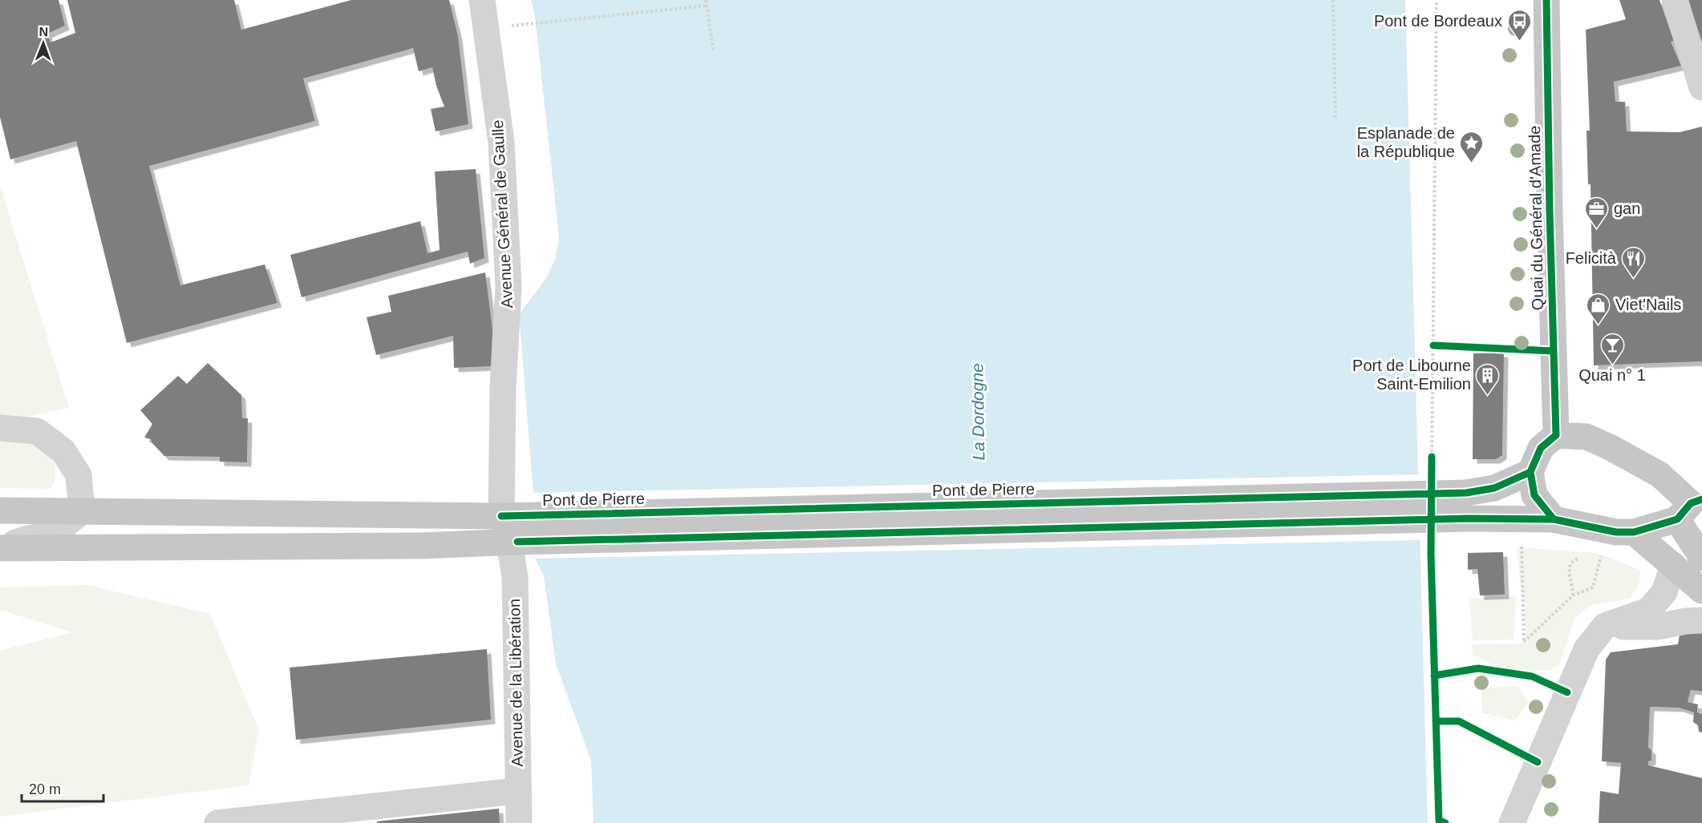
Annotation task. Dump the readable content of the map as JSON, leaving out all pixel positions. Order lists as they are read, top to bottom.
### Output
{
  "streets": {
    "main road": ["Quai du Général d'Amade", "Pont de Pierre"],
    "street": ["Avenue Général de Gaulle", "Avenue de la Libération"]
  },
  "crossings": [
    ["Avenue Général de Gaulle", "Pont de Pierre"],
    ["Avenue Général de Gaulle", "Avenue de la Libération"]
  ],
  "water": ["La Dordogne"],
  "places": {
    "bus stop": ["Pont de Bordeaux"],
    "place": ["Esplanade de la République"],
    "office": ["gan"],
    "restaurant": ["Felicità"],
    "shop": ["Viet'Nails"],
    "bar": ["Quai n° 1"],
    "building": ["Port de Libourne Saint-Emilion"]
  },
  "scale_bar": "20 m",
  "north": "top"
}
